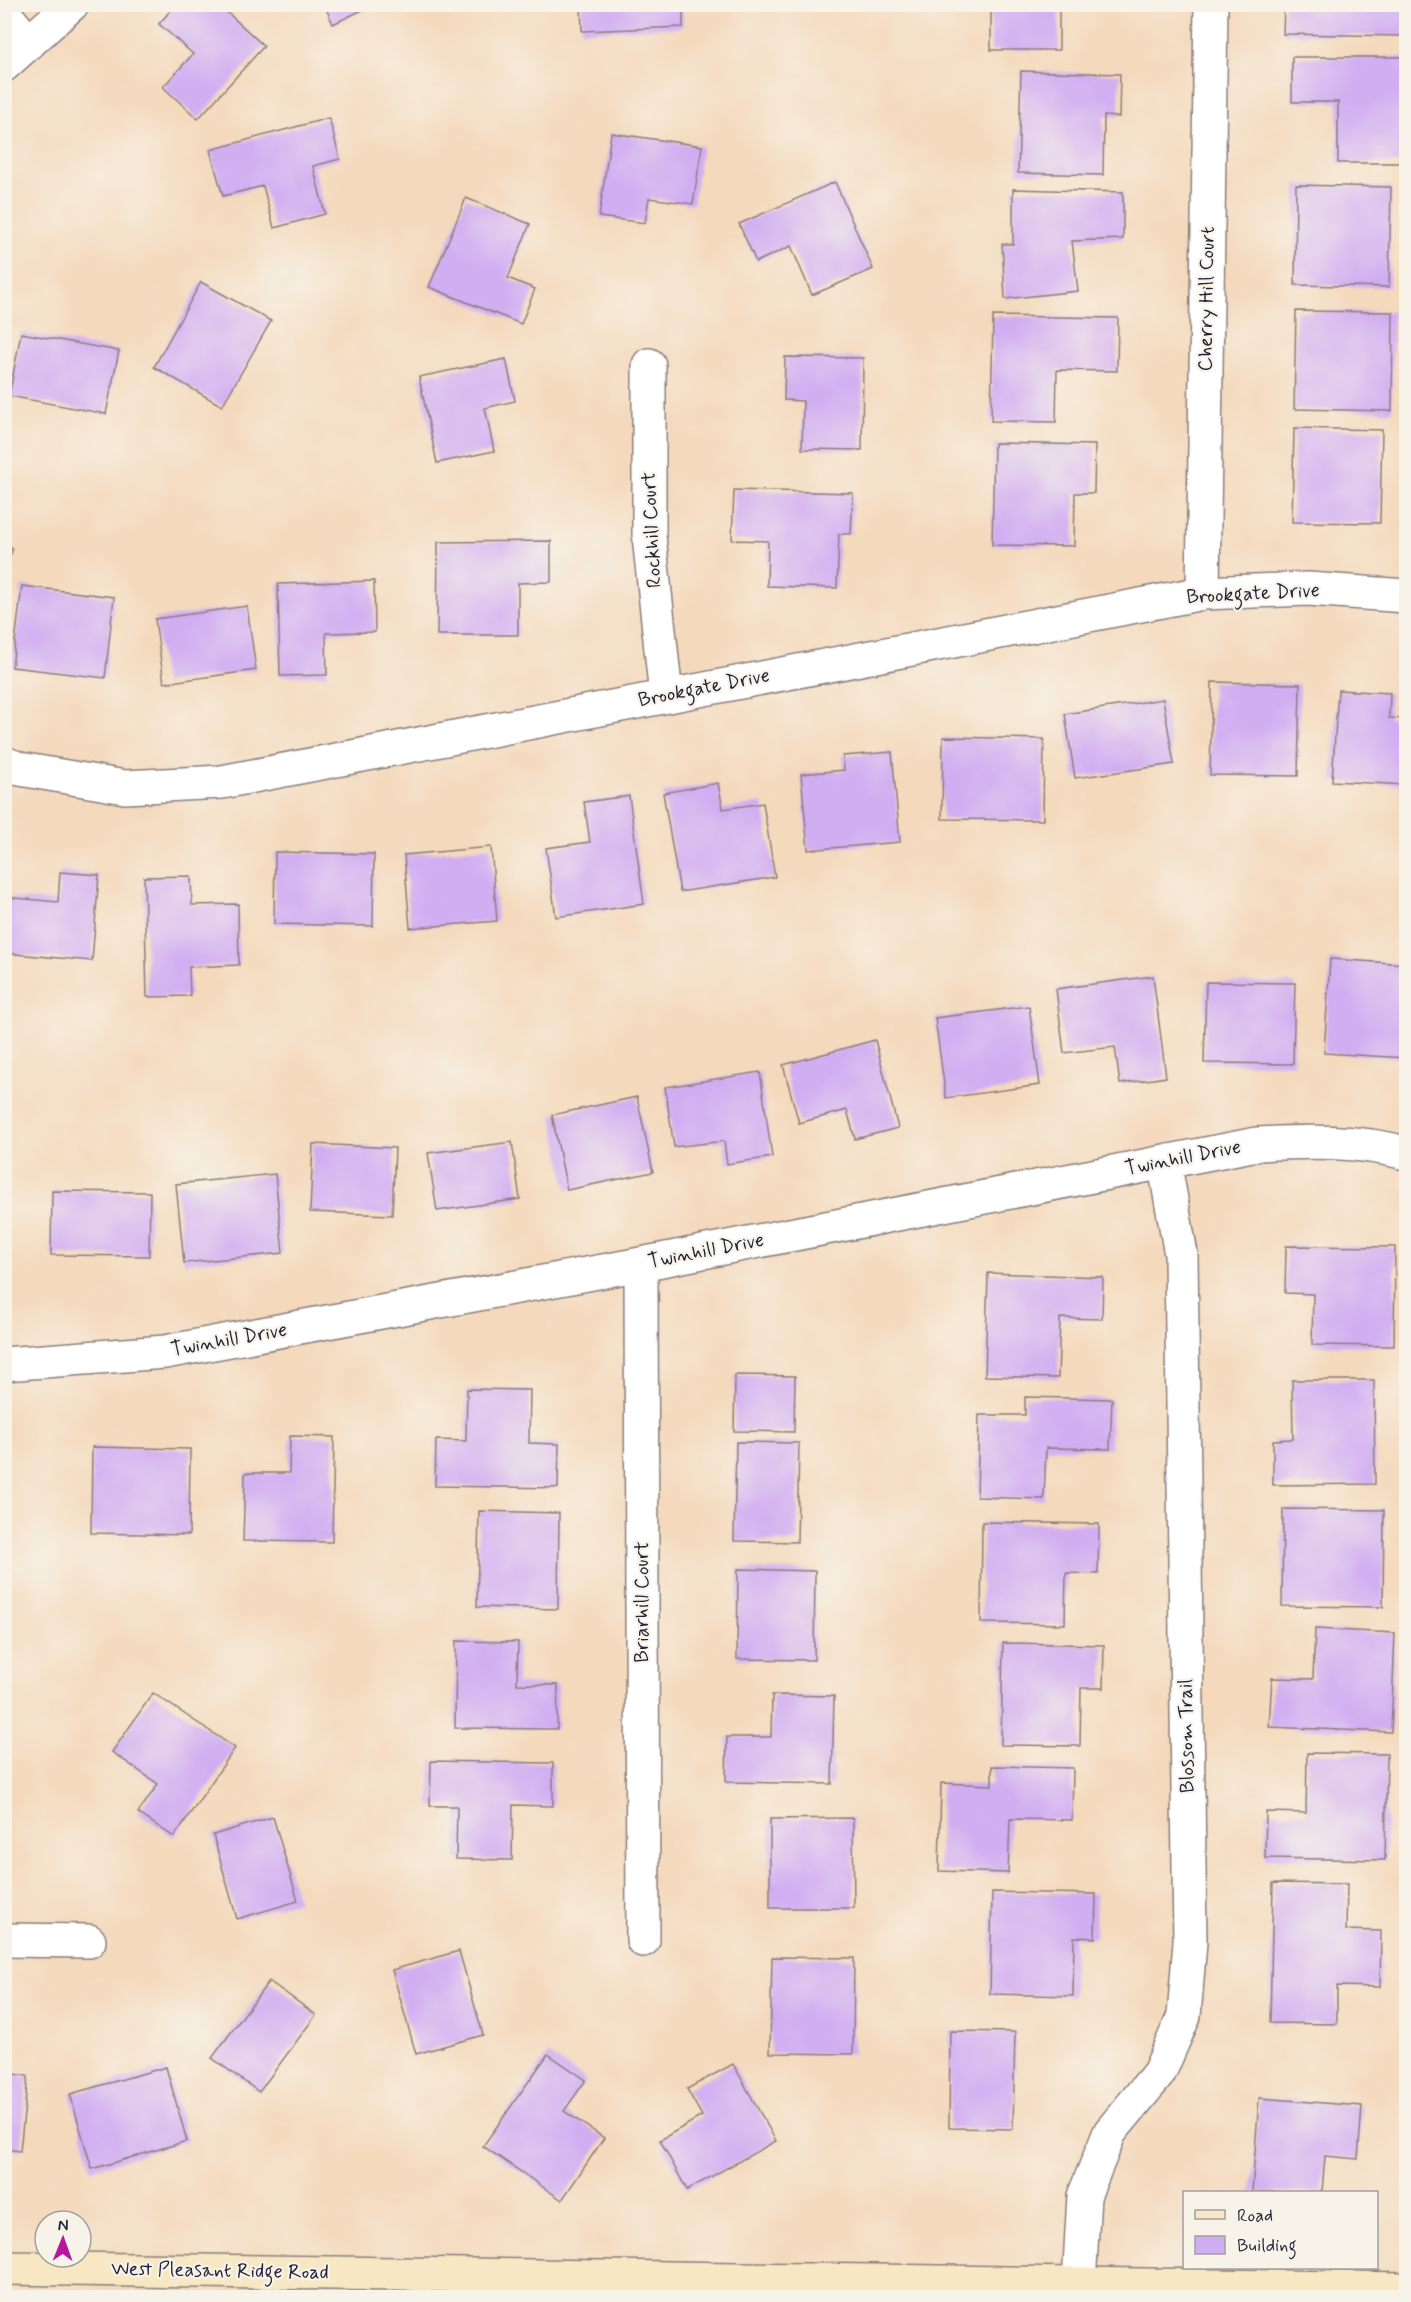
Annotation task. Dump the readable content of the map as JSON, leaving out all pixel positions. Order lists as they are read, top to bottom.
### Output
{
  "streets": {
    "street": [
      "Cherry Hill Court",
      "Rockhill Court",
      "Brookgate Drive",
      "Twinhill Drive",
      "Briarhill Court",
      "Blossom Trail",
      "West Pleasant Ridge Road"
    ]
  },
  "crossings": [
    ["Cherry Hill Court", "Brookgate Drive"],
    ["Rockhill Court", "Brookgate Drive"],
    ["Twinhill Drive", "Briarhill Court"],
    ["Twinhill Drive", "Blossom Trail"],
    ["Blossom Trail", "West Pleasant Ridge Road"]
  ],
  "legend": ["Road", "Building"],
  "north": "top"
}
